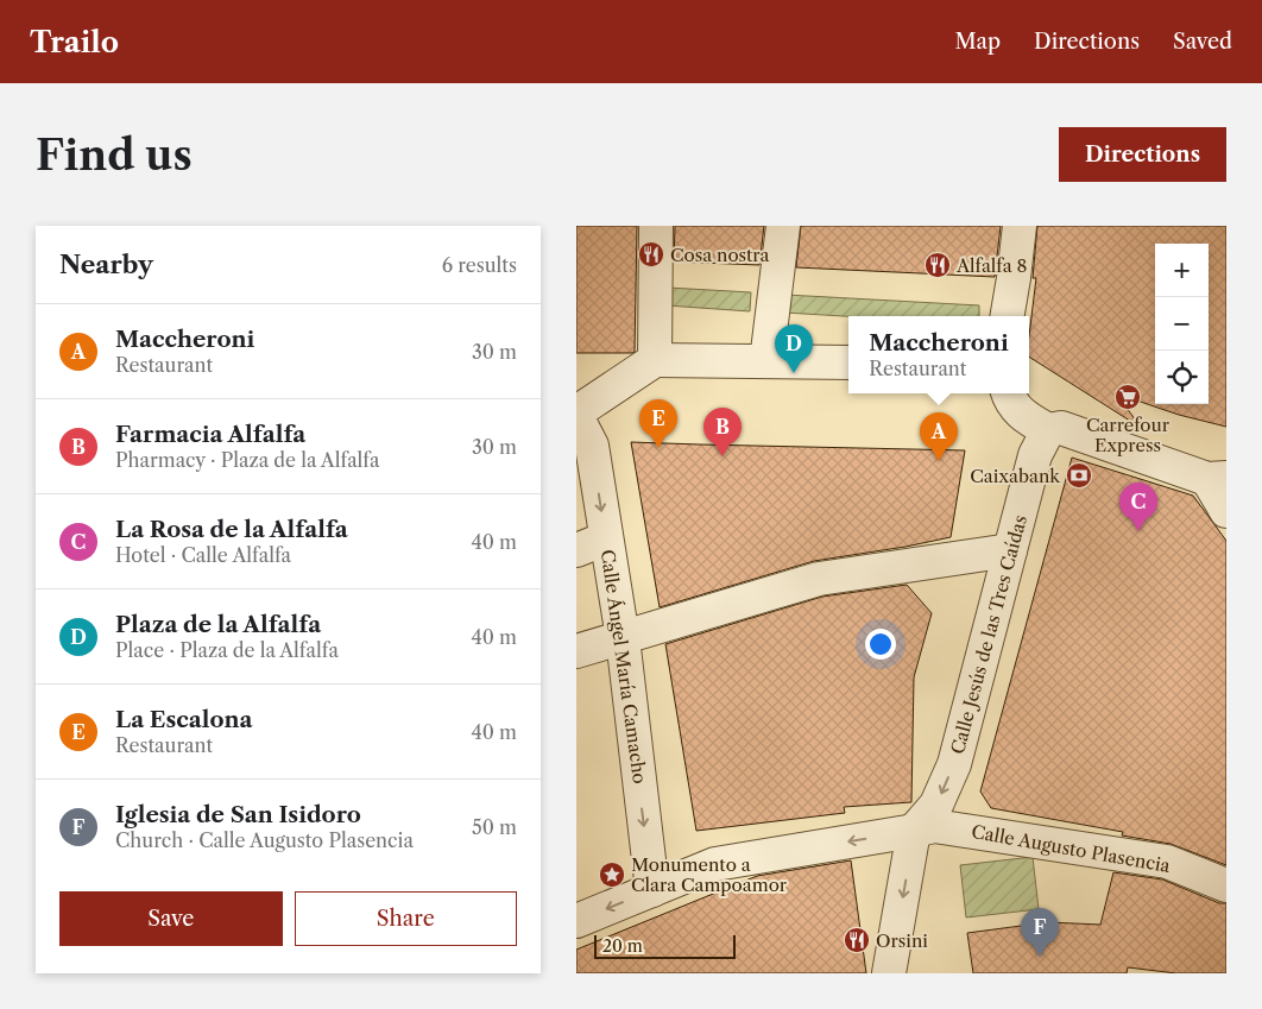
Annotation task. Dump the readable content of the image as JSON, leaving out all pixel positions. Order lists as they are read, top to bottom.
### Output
{
  "streets": {
    "street": ["Calle Jesús de las Tres Caídas", "Calle Ángel María Camacho", "Calle Augusto Plasencia"]
  },
  "crossings": [
    ["Calle Jesús de las Tres Caídas", "Calle Augusto Plasencia"],
    ["Calle Ángel María Camacho", "Calle Augusto Plasencia"]
  ],
  "one_way": ["Calle Jesús de las Tres Caídas", "Calle Ángel María Camacho"],
  "places": {
    "restaurant": ["Cosa nostra", "Alfalfa 8", "Orsini"],
    "supermarket": ["Carrefour Express"],
    "bank": ["Caixabank"],
    "place": ["Monumento a Clara Campoamor"]
  },
  "scale_bar": "20 m",
  "page": {
    "header": "Trailo",
    "nav": ["Map", "Directions", "Saved"],
    "buttons": [
      "Directions",
      ["Save", "Share"]
    ],
    "title": "Find us",
    "heading": ["Nearby", "6 results"],
    "map_buttons": ["+", "−"],
    "list": [
      {
        "mark": "A",
        "name": "Maccheroni",
        "note": "Restaurant",
        "value": "30 m"
      },
      {
        "mark": "B",
        "name": "Farmacia Alfalfa",
        "note": "Pharmacy · Plaza de la Alfalfa",
        "value": "30 m"
      },
      {
        "mark": "C",
        "name": "La Rosa de la Alfalfa",
        "note": "Hotel · Calle Alfalfa",
        "value": "40 m"
      },
      {
        "mark": "D",
        "name": "Plaza de la Alfalfa",
        "note": "Place · Plaza de la Alfalfa",
        "value": "40 m"
      },
      {
        "mark": "E",
        "name": "La Escalona",
        "note": "Restaurant",
        "value": "40 m"
      },
      {
        "mark": "F",
        "name": "Iglesia de San Isidoro",
        "note": "Church · Calle Augusto Plasencia",
        "value": "50 m"
      }
    ],
    "popup": ["Maccheroni", "Restaurant"],
    "pins": [
      "D",
      "E",
      "B",
      "A",
      "C",
      "F"
    ],
    "scale": "20 m"
  }
}
